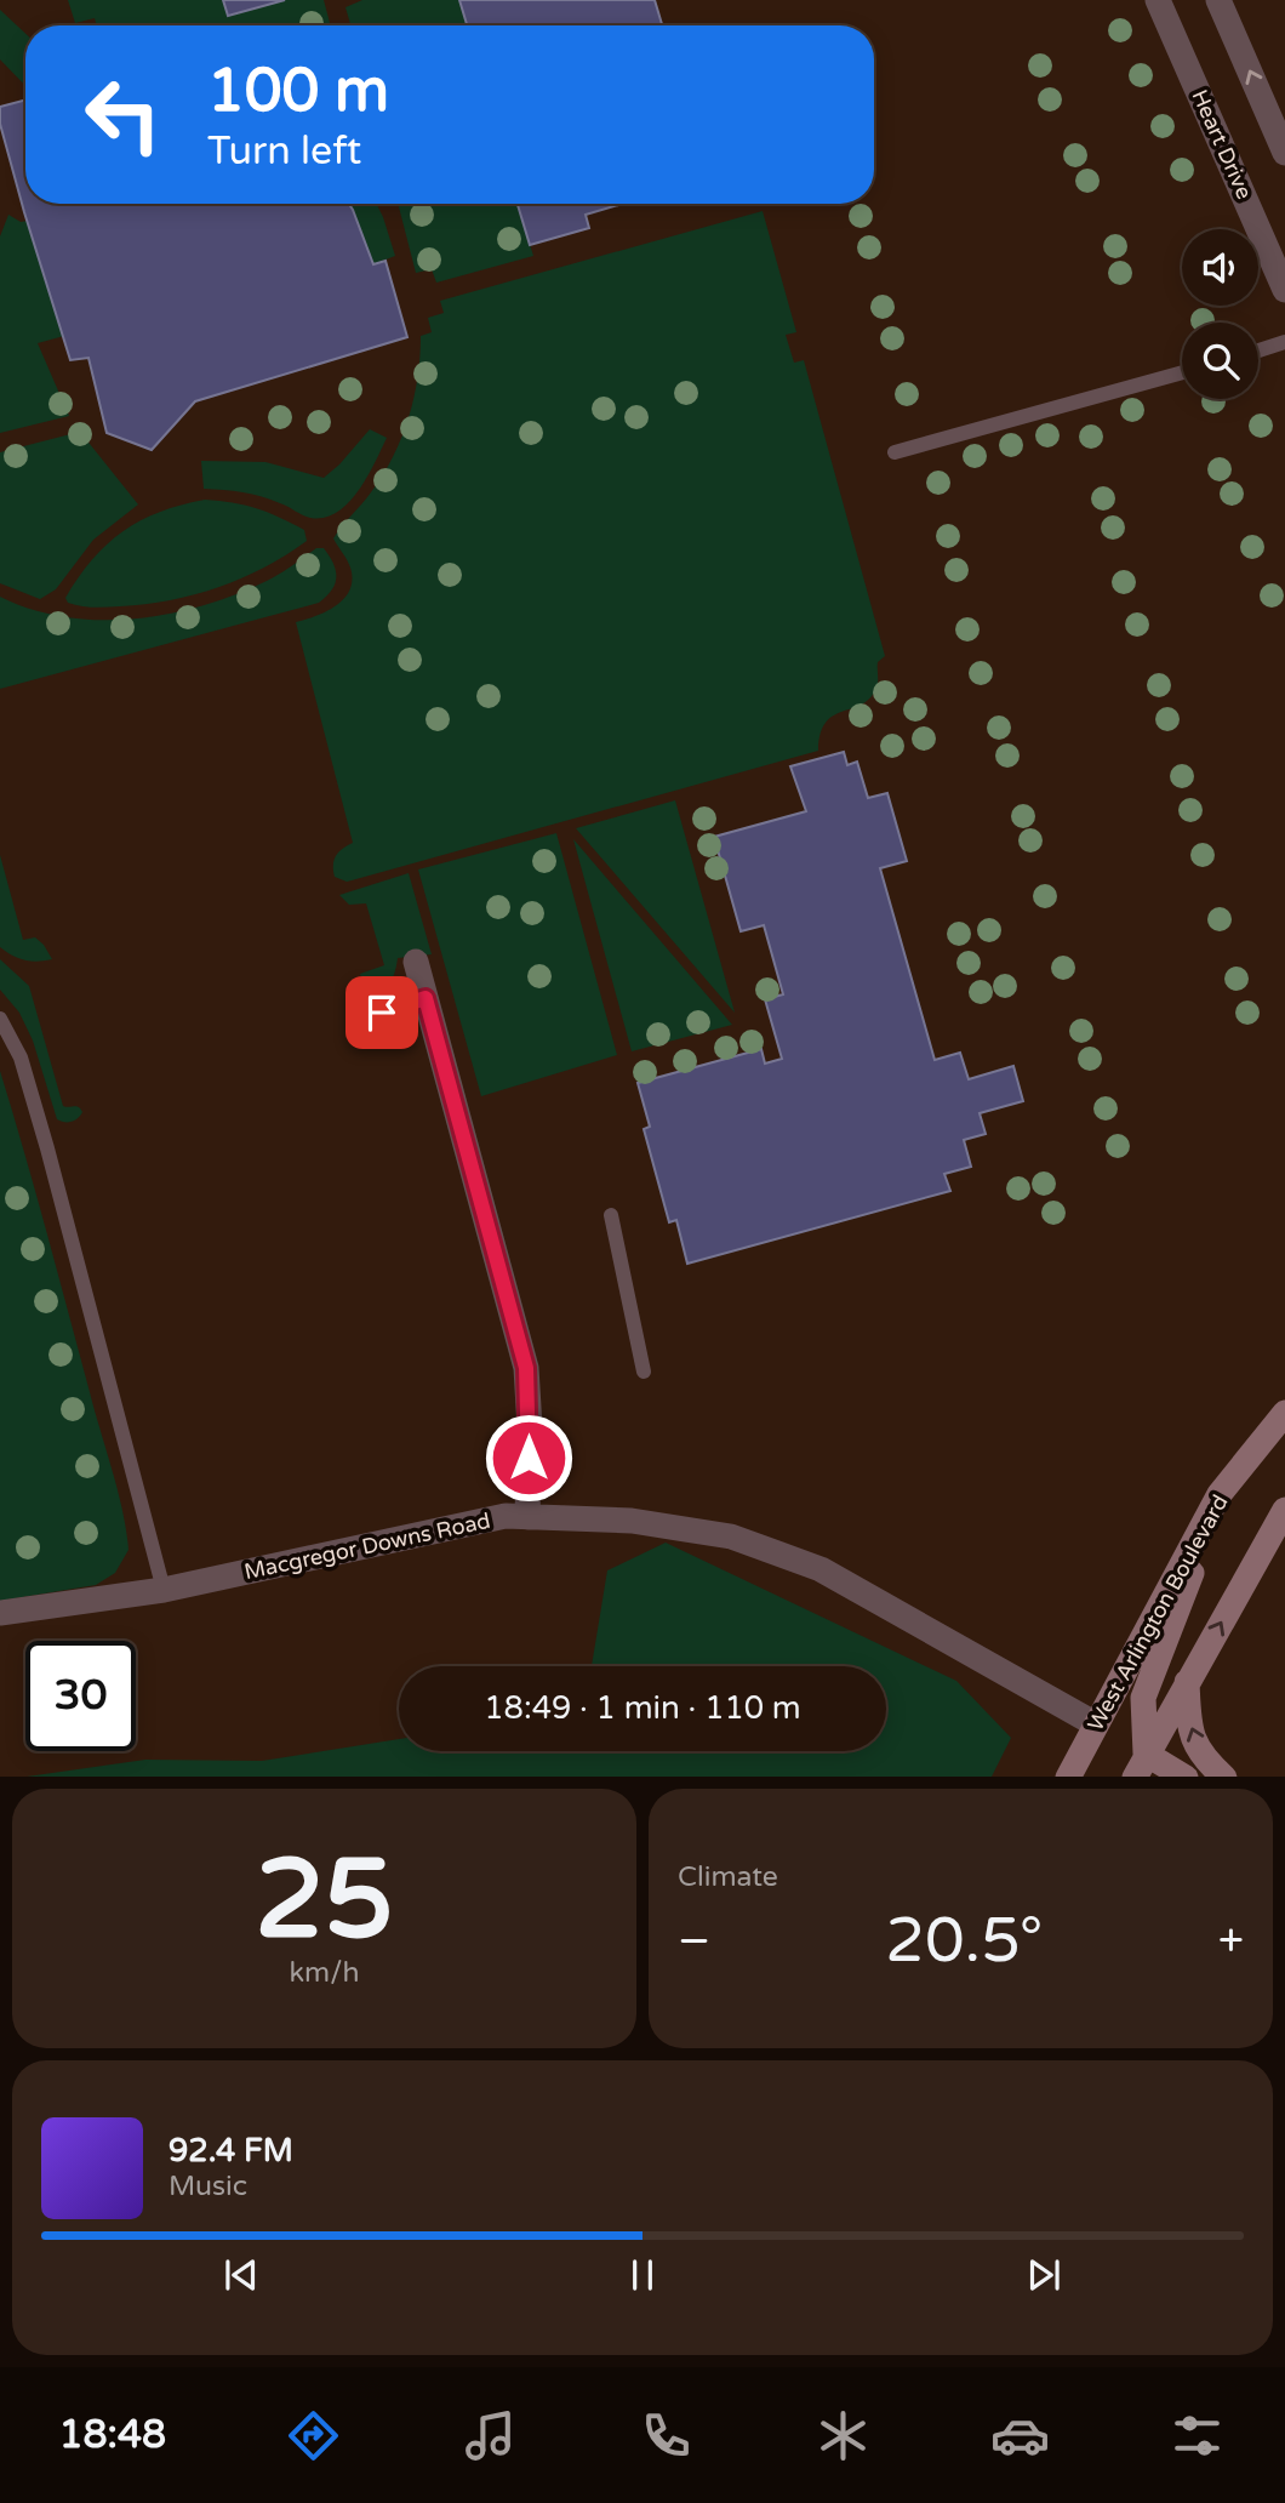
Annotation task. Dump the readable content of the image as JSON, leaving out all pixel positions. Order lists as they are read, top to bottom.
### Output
{
  "streets": {
    "main road": ["West Arlington Boulevard"],
    "street": ["Heart Drive", "Macgregor Downs Road"]
  },
  "crossings": [
    ["Macgregor Downs Road", "West Arlington Boulevard"]
  ],
  "page": {
    "turn": ["100 m", "Turn left"],
    "limit": "30",
    "trip": "18:49 · 1 min · 110 m",
    "tile": [
      ["25", "km/h"],
      "Climate"
    ],
    "heat": ["−", "20.5°", "+"],
    "song": ["92.4 FM", "Music"],
    "tabs": "18:48"
  }
}
